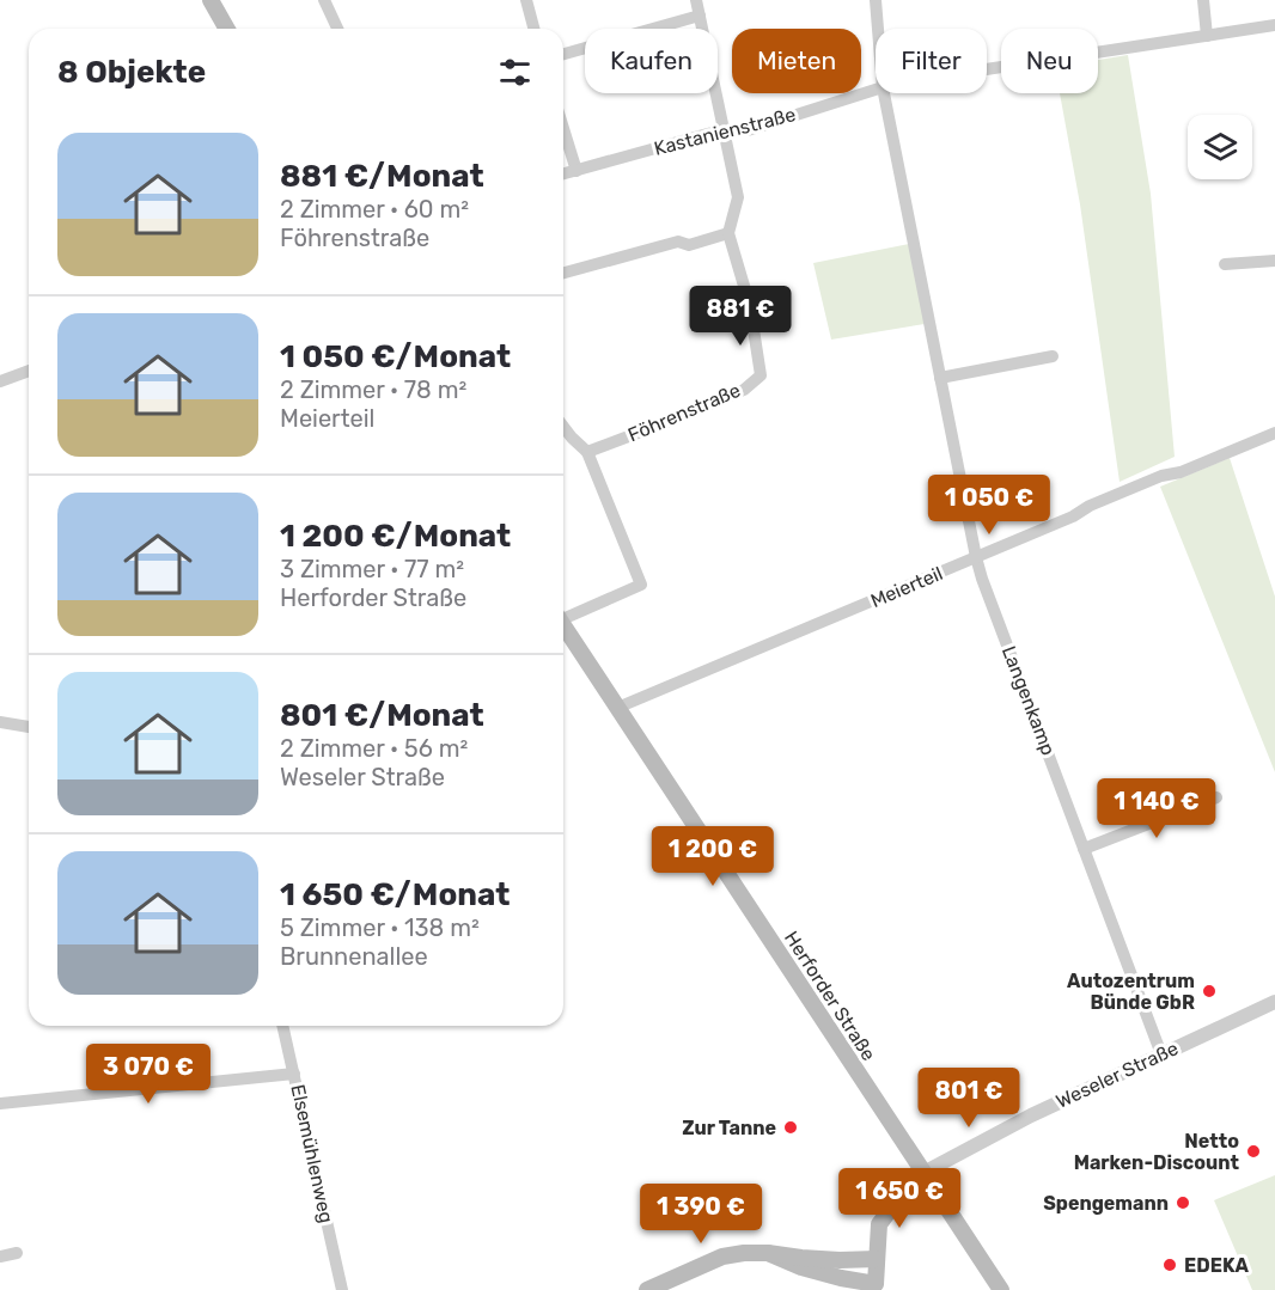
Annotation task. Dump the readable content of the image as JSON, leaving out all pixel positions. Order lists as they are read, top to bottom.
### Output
{
  "streets": {
    "main road": ["Herforder Straße"],
    "street": [
      "Kastanienstraße",
      "Föhrenstraße",
      "Meierteil",
      "Langenkamp",
      "Weseler Straße",
      "Elsemühlenweg"
    ]
  },
  "crossings": [
    ["Meierteil", "Langenkamp"],
    ["Meierteil", "Herforder Straße"],
    ["Langenkamp", "Weseler Straße"],
    ["Herforder Straße", "Weseler Straße"]
  ],
  "places": [
    "Autozentrum Bünde GbR",
    "Zur Tanne",
    "Netto Marken-Discount",
    "Spengemann",
    "EDEKA"
  ],
  "page": {
    "chip": [
      "Kaufen",
      "Mieten",
      "Filter",
      "Neu"
    ],
    "heading": "8 Objekte",
    "list": [
      {
        "name": "881 €/Monat",
        "note": "2 Zimmer · 60 m² · Föhrenstraße"
      },
      {
        "name": "1 050 €/Monat",
        "note": "2 Zimmer · 78 m² · Meierteil"
      },
      {
        "name": "1 200 €/Monat",
        "note": "3 Zimmer · 77 m² · Herforder Straße"
      },
      {
        "name": "801 €/Monat",
        "note": "2 Zimmer · 56 m² · Weseler Straße"
      },
      {
        "name": "1 650 €/Monat",
        "note": "5 Zimmer · 138 m² · Brunnenallee"
      }
    ],
    "price": [
      "881 €",
      "1 050 €",
      "1 140 €",
      "1 200 €",
      "3 070 €",
      "801 €",
      "1 650 €",
      "1 390 €"
    ]
  }
}
